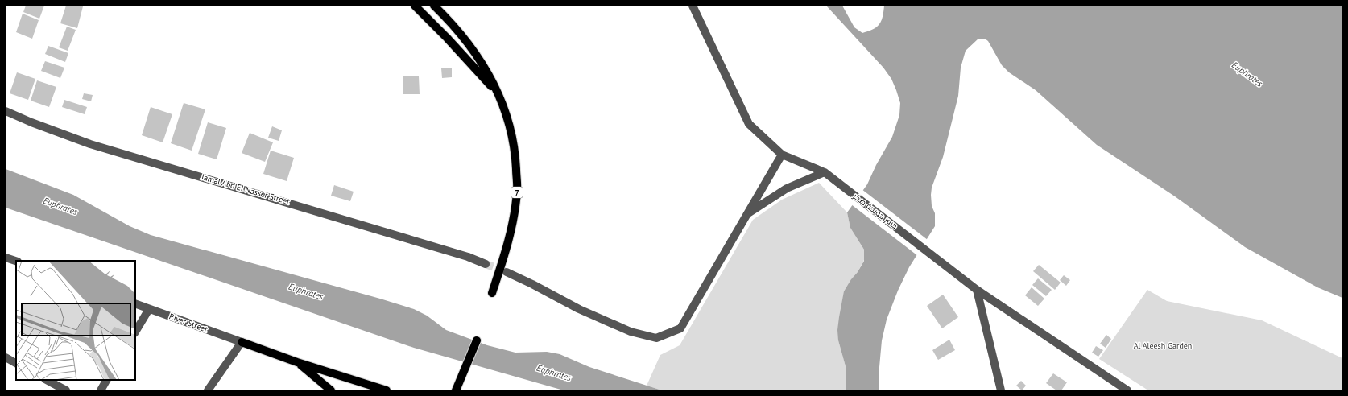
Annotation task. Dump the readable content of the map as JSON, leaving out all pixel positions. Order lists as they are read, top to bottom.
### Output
{
  "streets": {
    "main road": ["7"],
    "street": ["Jamal Abd El Nasser Street", "جسر حويجة صكر", "River Street"]
  },
  "water": ["Euphrates"],
  "parks": ["Al Aleesh Garden"]
}
